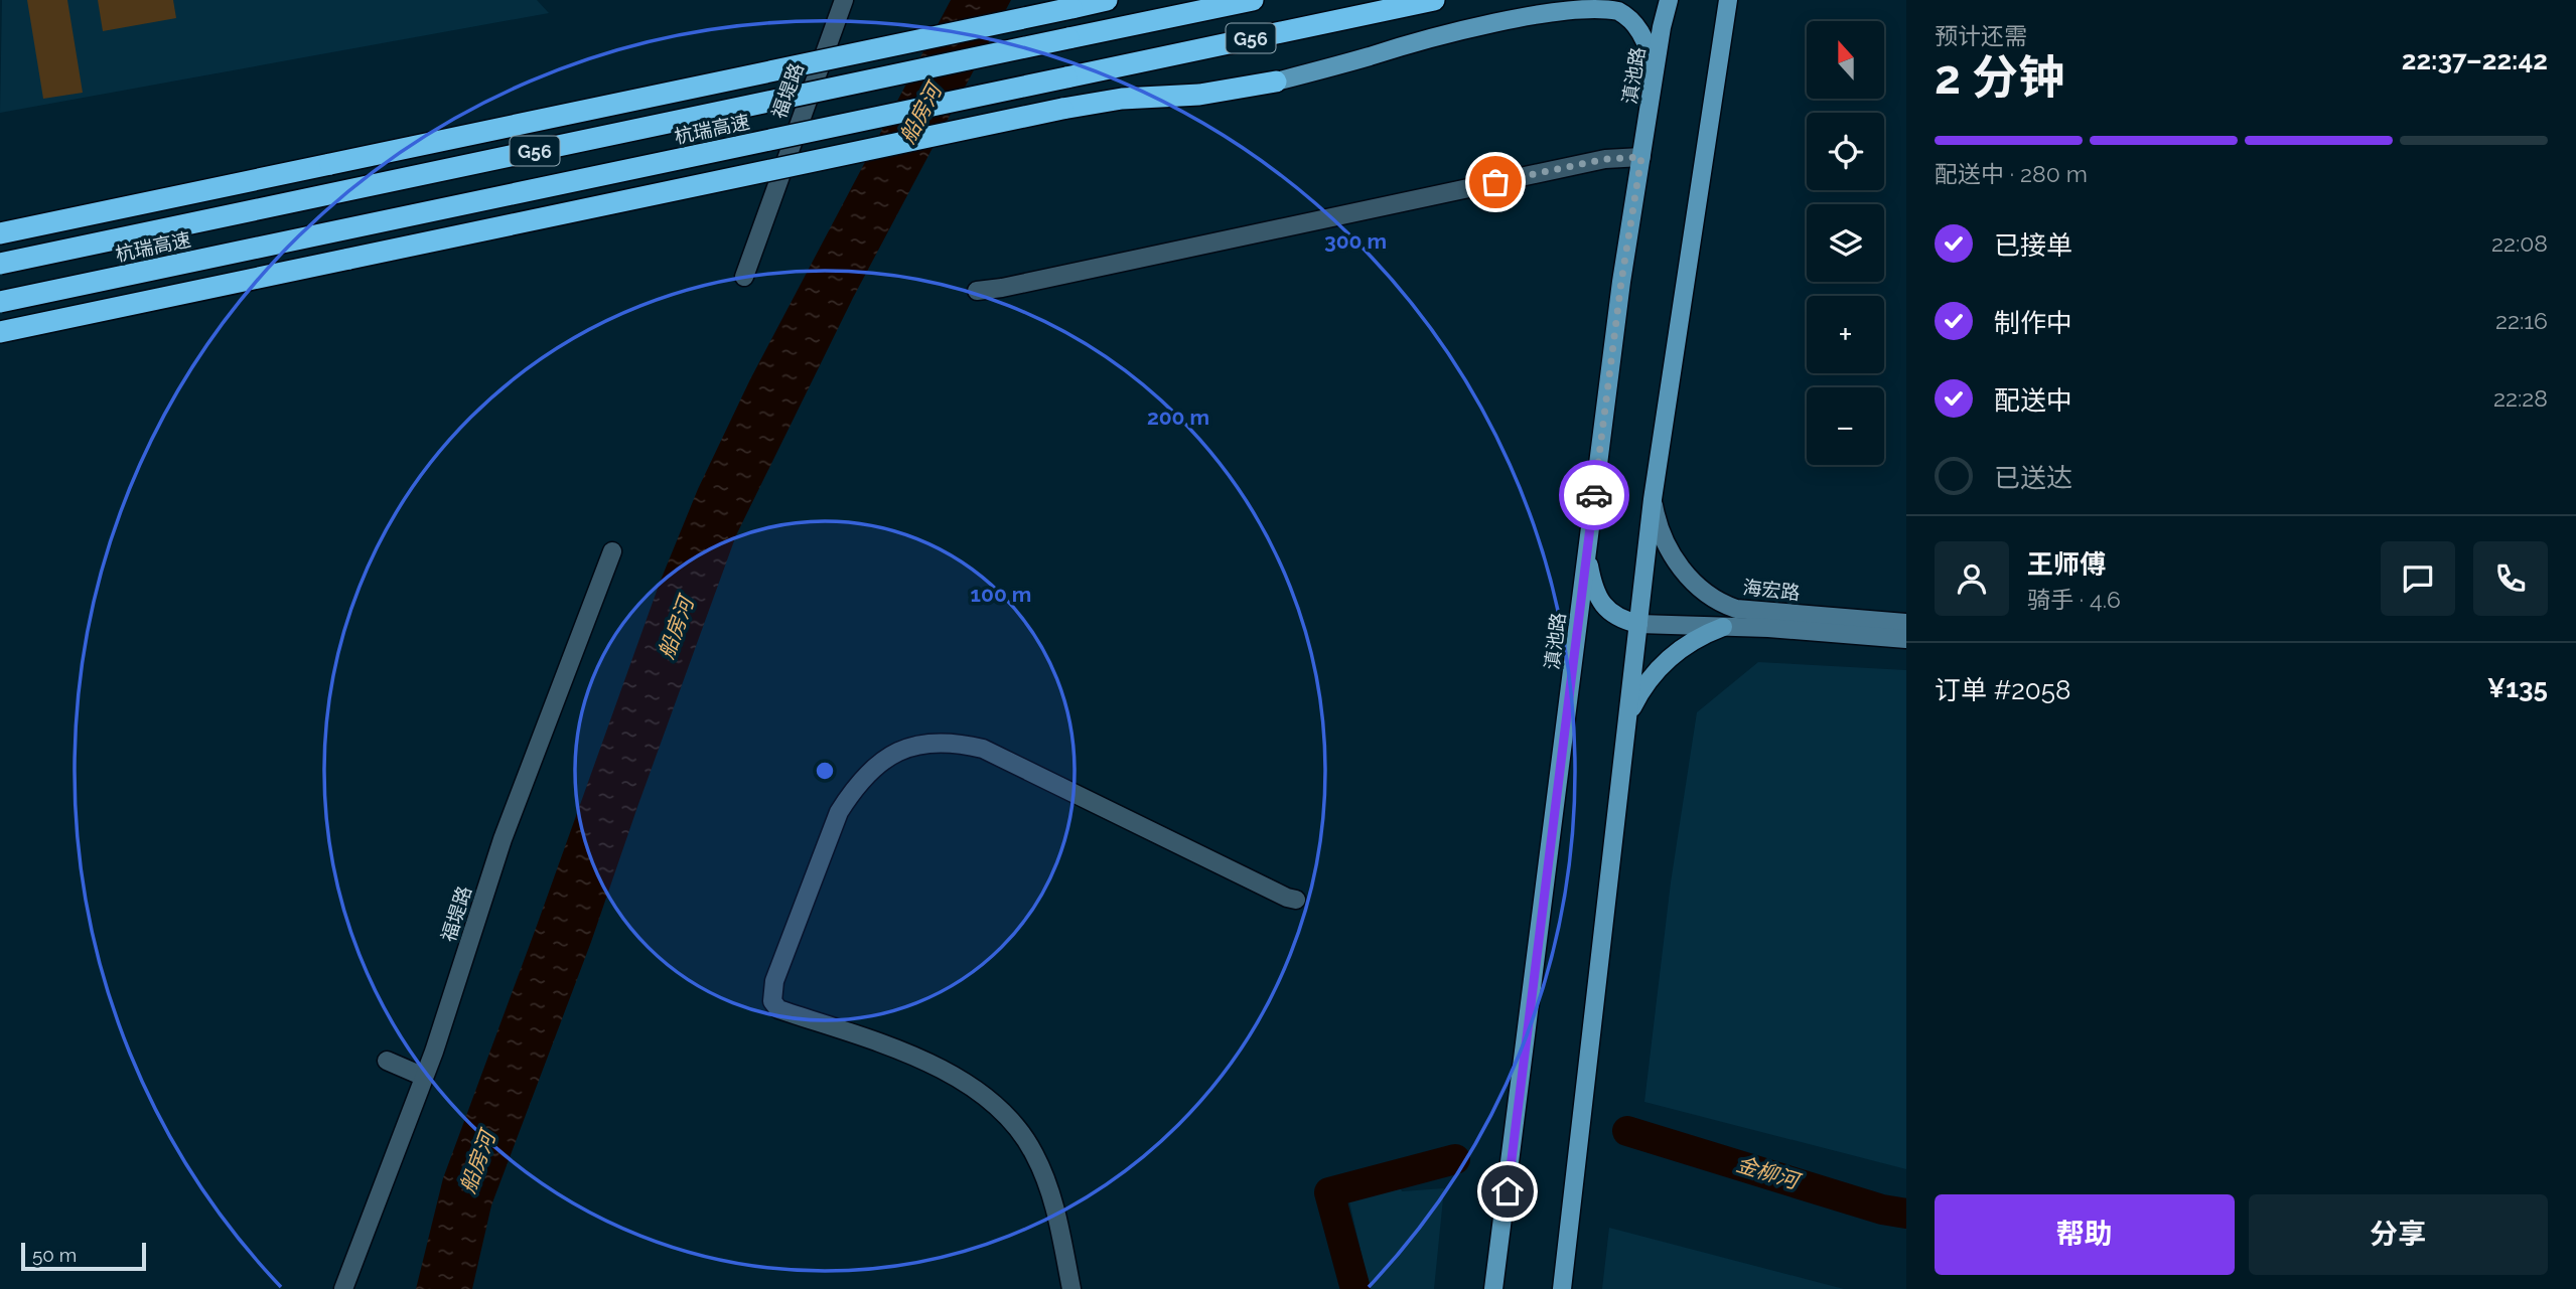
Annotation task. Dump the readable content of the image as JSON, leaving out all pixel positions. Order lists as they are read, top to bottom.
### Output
{
  "streets": {
    "highway": ["G56", "杭瑞高速"],
    "main road": ["滇池路", "海宏路"],
    "street": ["福堤路"]
  },
  "water": ["船房河", "金柳河"],
  "scale_bar": "50 m",
  "north": "top",
  "page": {
    "heading": ["2 分钟", "预计还需", "22:37–22:42"],
    "panel": [
      "王师傅",
      "骑手 · 4.6",
      "订单 #2058",
      "¥135"
    ],
    "map_buttons": ["+", "−"],
    "bar": "配送中 · 280 m",
    "list": [
      ["已接单", "22:08"],
      ["制作中", "22:16"],
      ["配送中", "22:28"],
      "已送达"
    ],
    "buttons": ["帮助", "分享"],
    "scale": "50 m"
  },
  "rings": ["300 m", "200 m", "100 m"]
}
